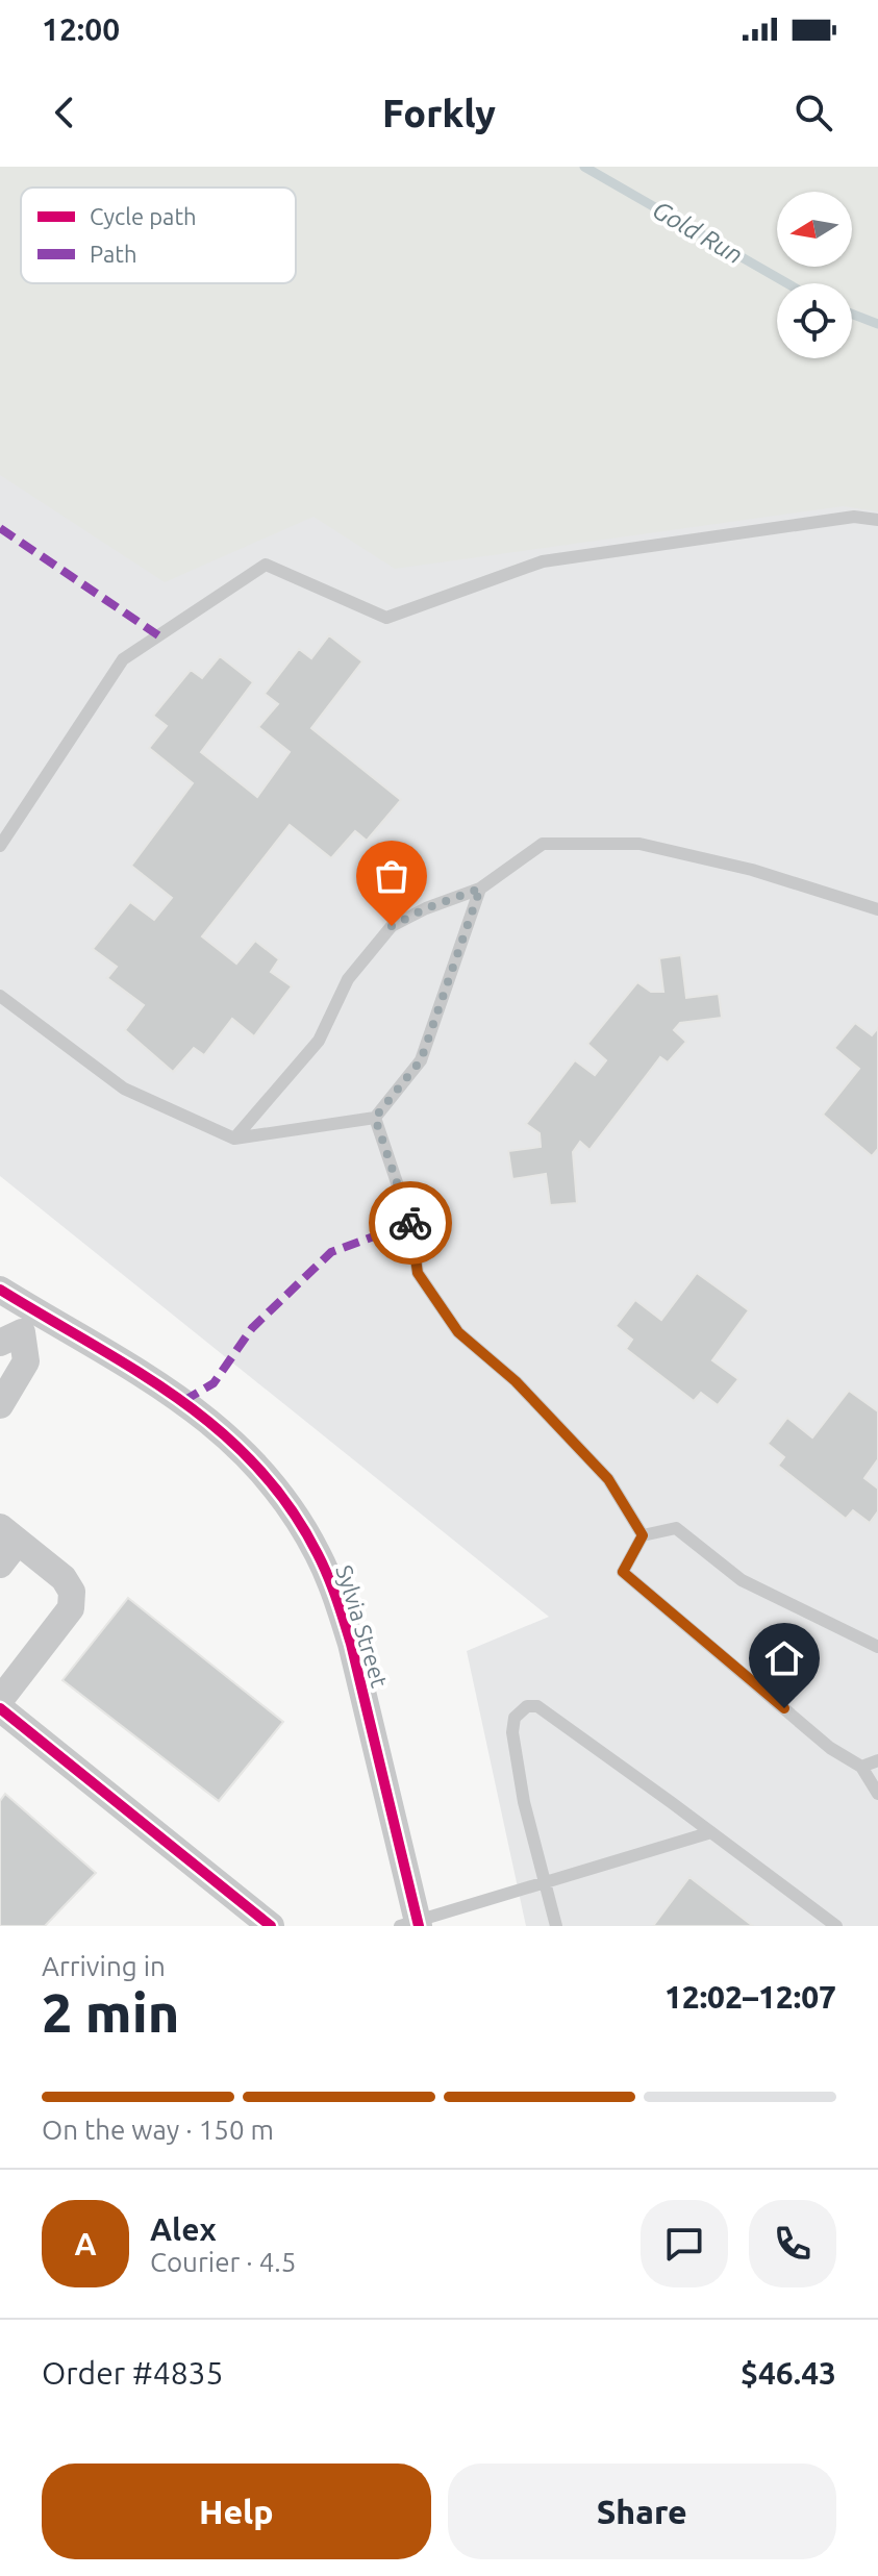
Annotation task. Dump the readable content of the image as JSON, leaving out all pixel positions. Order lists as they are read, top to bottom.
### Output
{
  "streets": {
    "street": ["Sylvia Street"]
  },
  "water": ["Gold Run"],
  "legend": ["Cycle path", "Path"],
  "north": "left",
  "page": {
    "status": "12:00",
    "header": "Forkly",
    "heading": ["2 min", "Arriving in", "12:02–12:07"],
    "panel": [
      "Alex",
      "Courier · 4.5",
      "Order #4835",
      "$46.43"
    ],
    "bar": "On the way · 150 m",
    "round": "A",
    "buttons": ["Help", "Share"]
  }
}
